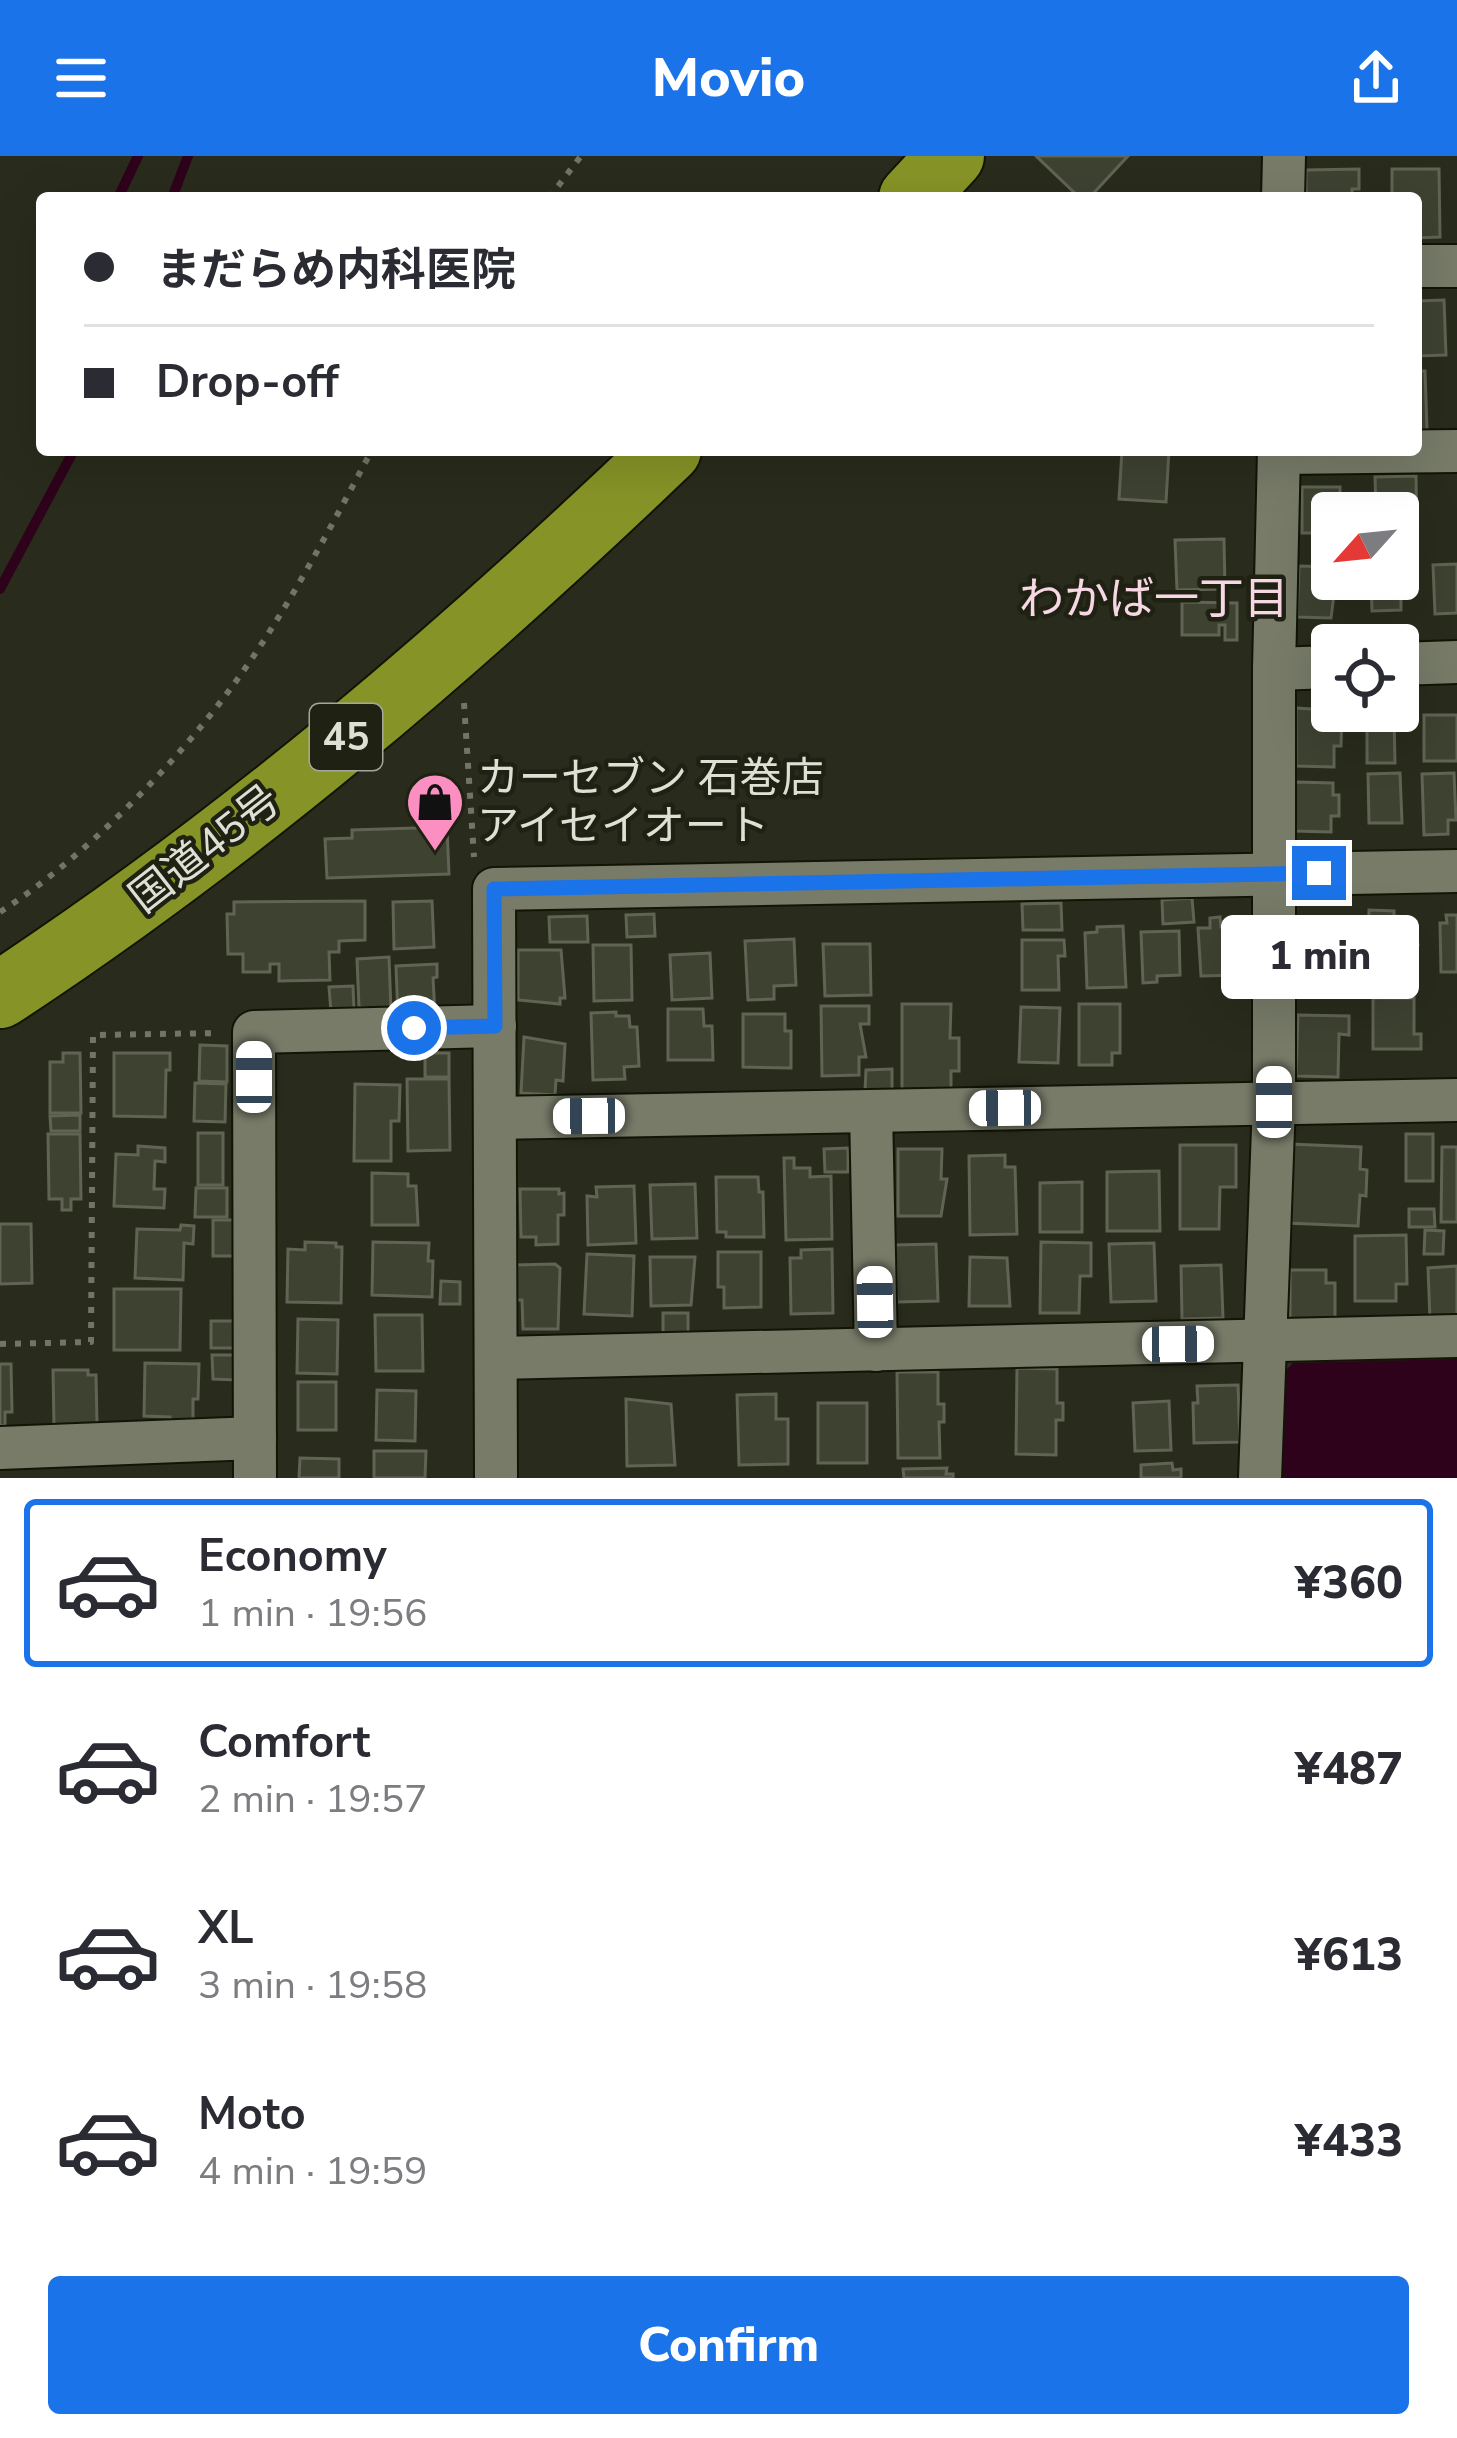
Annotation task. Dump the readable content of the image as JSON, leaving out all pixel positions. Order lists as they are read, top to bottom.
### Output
{
  "streets": {
    "highway": ["45", "国道45号"]
  },
  "districts": ["わかば一丁目"],
  "places": {
    "shop": ["カーセブン 石巻店 アイセイオート"]
  },
  "north": "bottom left",
  "page": {
    "header": "Movio",
    "banner": ["まだらめ内科医院", "Drop-off"],
    "bubble": "1 min",
    "list": [
      {
        "name": "Economy",
        "note": "1 min · 19:56",
        "value": "¥360"
      },
      {
        "name": "Comfort",
        "note": "2 min · 19:57",
        "value": "¥487"
      },
      {
        "name": "XL",
        "note": "3 min · 19:58",
        "value": "¥613"
      },
      {
        "name": "Moto",
        "note": "4 min · 19:59",
        "value": "¥433"
      }
    ],
    "buttons": "Confirm"
  }
}
